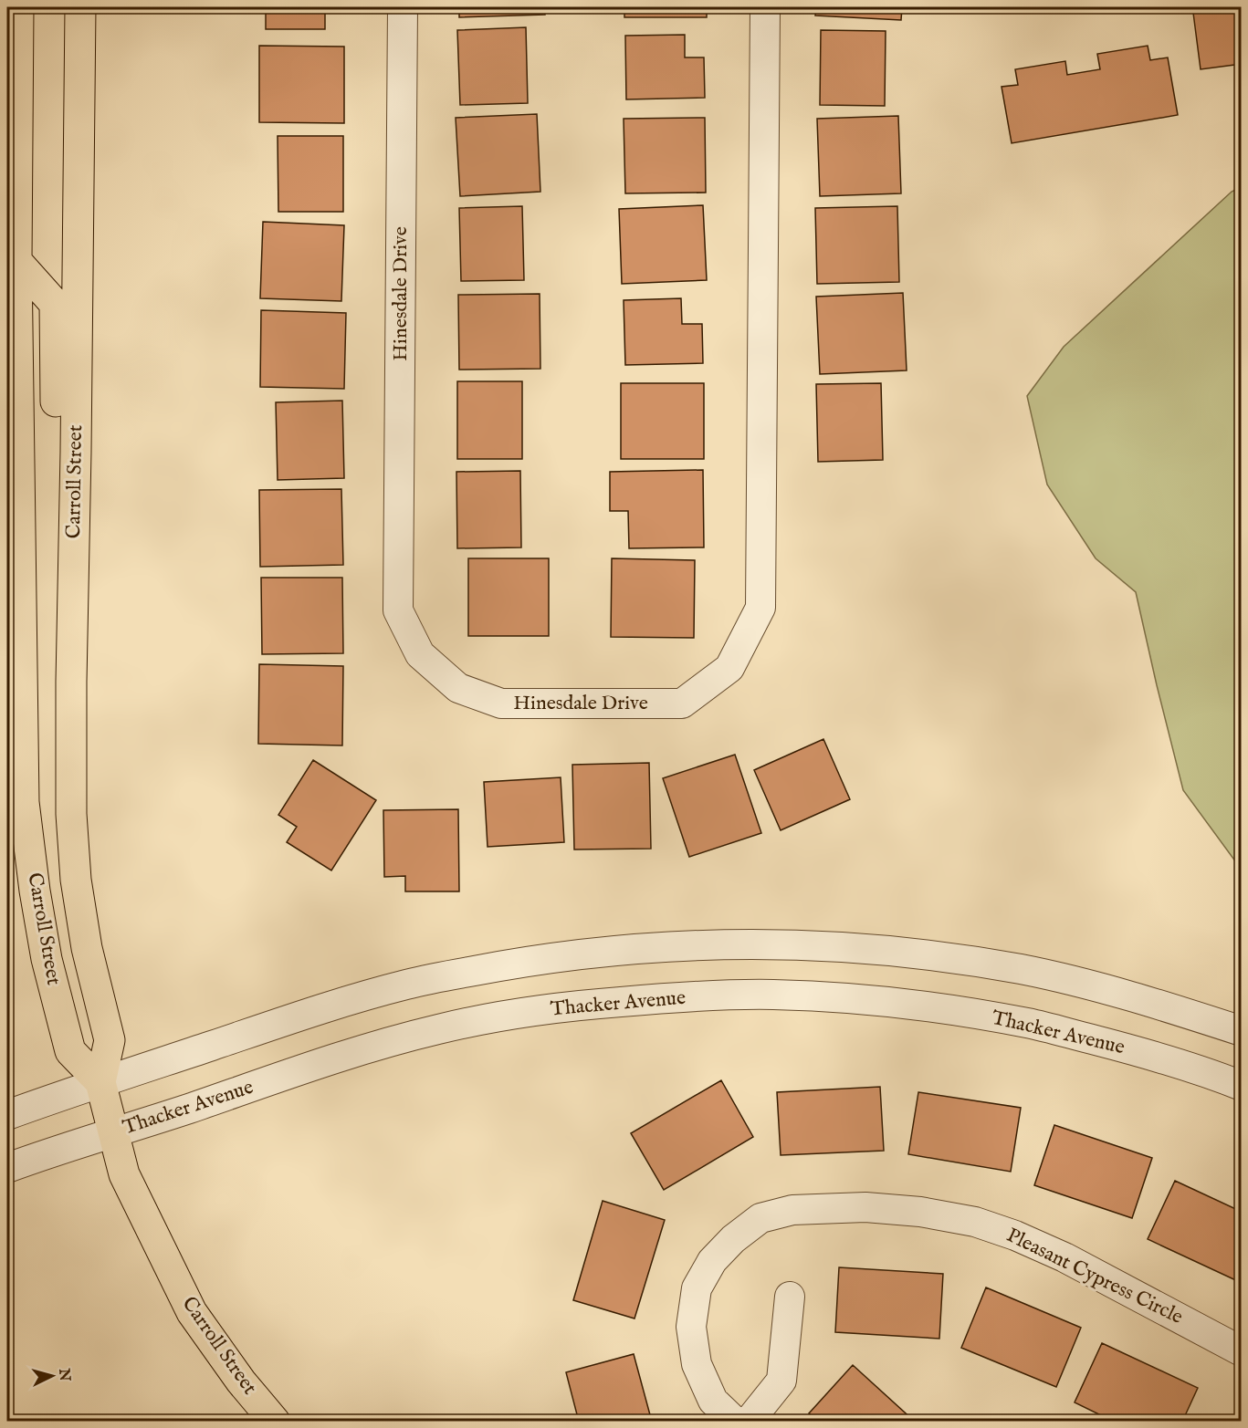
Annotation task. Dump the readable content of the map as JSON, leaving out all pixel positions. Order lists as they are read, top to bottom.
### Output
{
  "streets": {
    "main road": ["Carroll Street"],
    "street": ["Hinesdale Drive", "Thacker Avenue", "Pleasant Cypress Circle"]
  },
  "crossings": [
    ["Carroll Street", "Thacker Avenue"]
  ],
  "north": "right"
}
